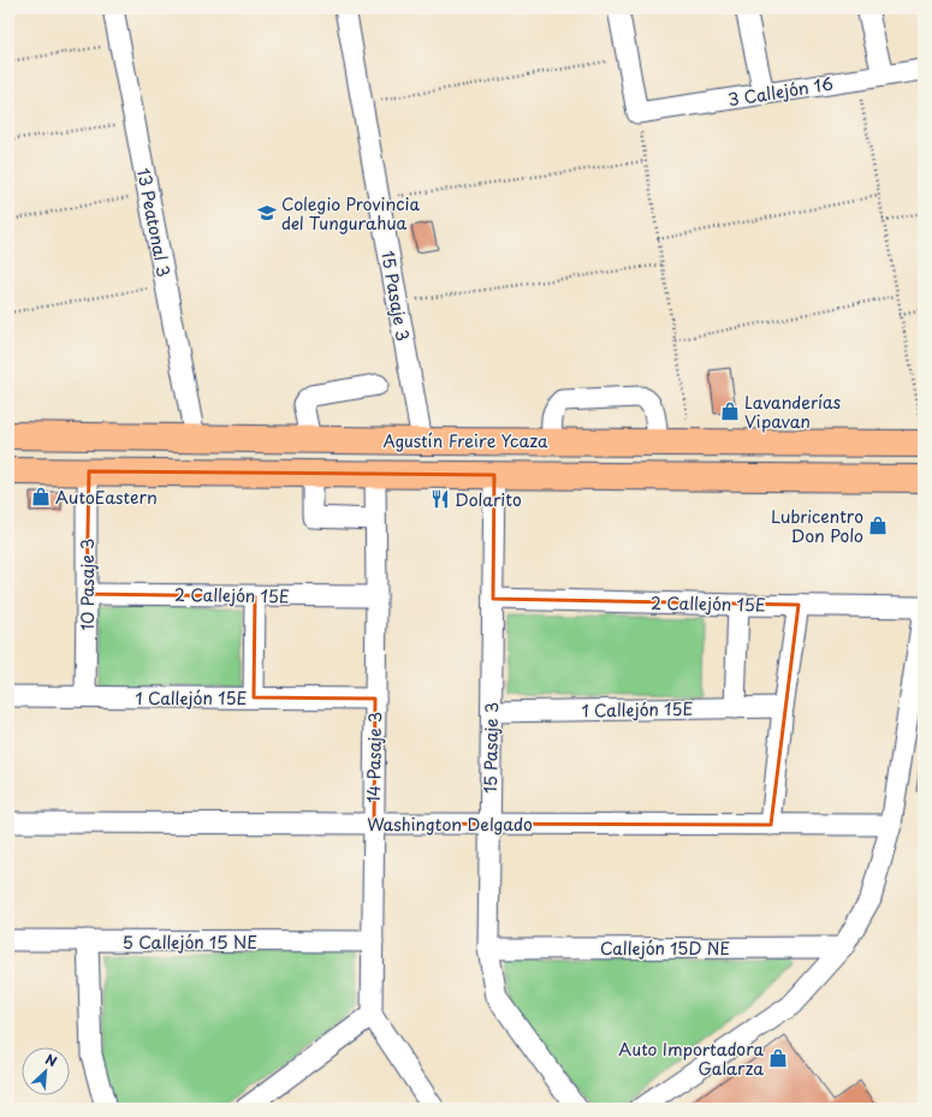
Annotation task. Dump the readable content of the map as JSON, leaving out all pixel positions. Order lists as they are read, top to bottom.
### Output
{
  "streets": {
    "main road": ["Agustín Freire Ycaza"],
    "street": [
      "3 Callejón 16",
      "13 Peatonal 3",
      "15 Pasaje 3",
      "10 Pasaje 3",
      "2 Callejón 15E",
      "1 Callejón 15E",
      "14 Pasaje 3",
      "Washington Delgado",
      "5 Callejón 15 NE",
      "Callejón 15D NE"
    ]
  },
  "crossings": [
    ["13 Peatonal 3", "Agustín Freire Ycaza"],
    ["15 Pasaje 3", "Agustín Freire Ycaza"],
    ["15 Pasaje 3", "2 Callejón 15E"],
    ["15 Pasaje 3", "1 Callejón 15E"],
    ["15 Pasaje 3", "Washington Delgado"],
    ["15 Pasaje 3", "Callejón 15D NE"],
    ["Agustín Freire Ycaza", "10 Pasaje 3"],
    ["Agustín Freire Ycaza", "14 Pasaje 3"],
    ["10 Pasaje 3", "2 Callejón 15E"],
    ["10 Pasaje 3", "1 Callejón 15E"],
    ["2 Callejón 15E", "14 Pasaje 3"],
    ["1 Callejón 15E", "14 Pasaje 3"],
    ["14 Pasaje 3", "Washington Delgado"],
    ["14 Pasaje 3", "5 Callejón 15 NE"]
  ],
  "places": {
    "school or university": ["Colegio Provincia del Tungurahua"],
    "shop": [
      "Lavanderías Vipavan",
      "AutoEastern",
      "Lubricentro Don Polo",
      "Auto Importadora Galarza"
    ],
    "restaurant": ["Dolarito"]
  },
  "north": "top right"
}
